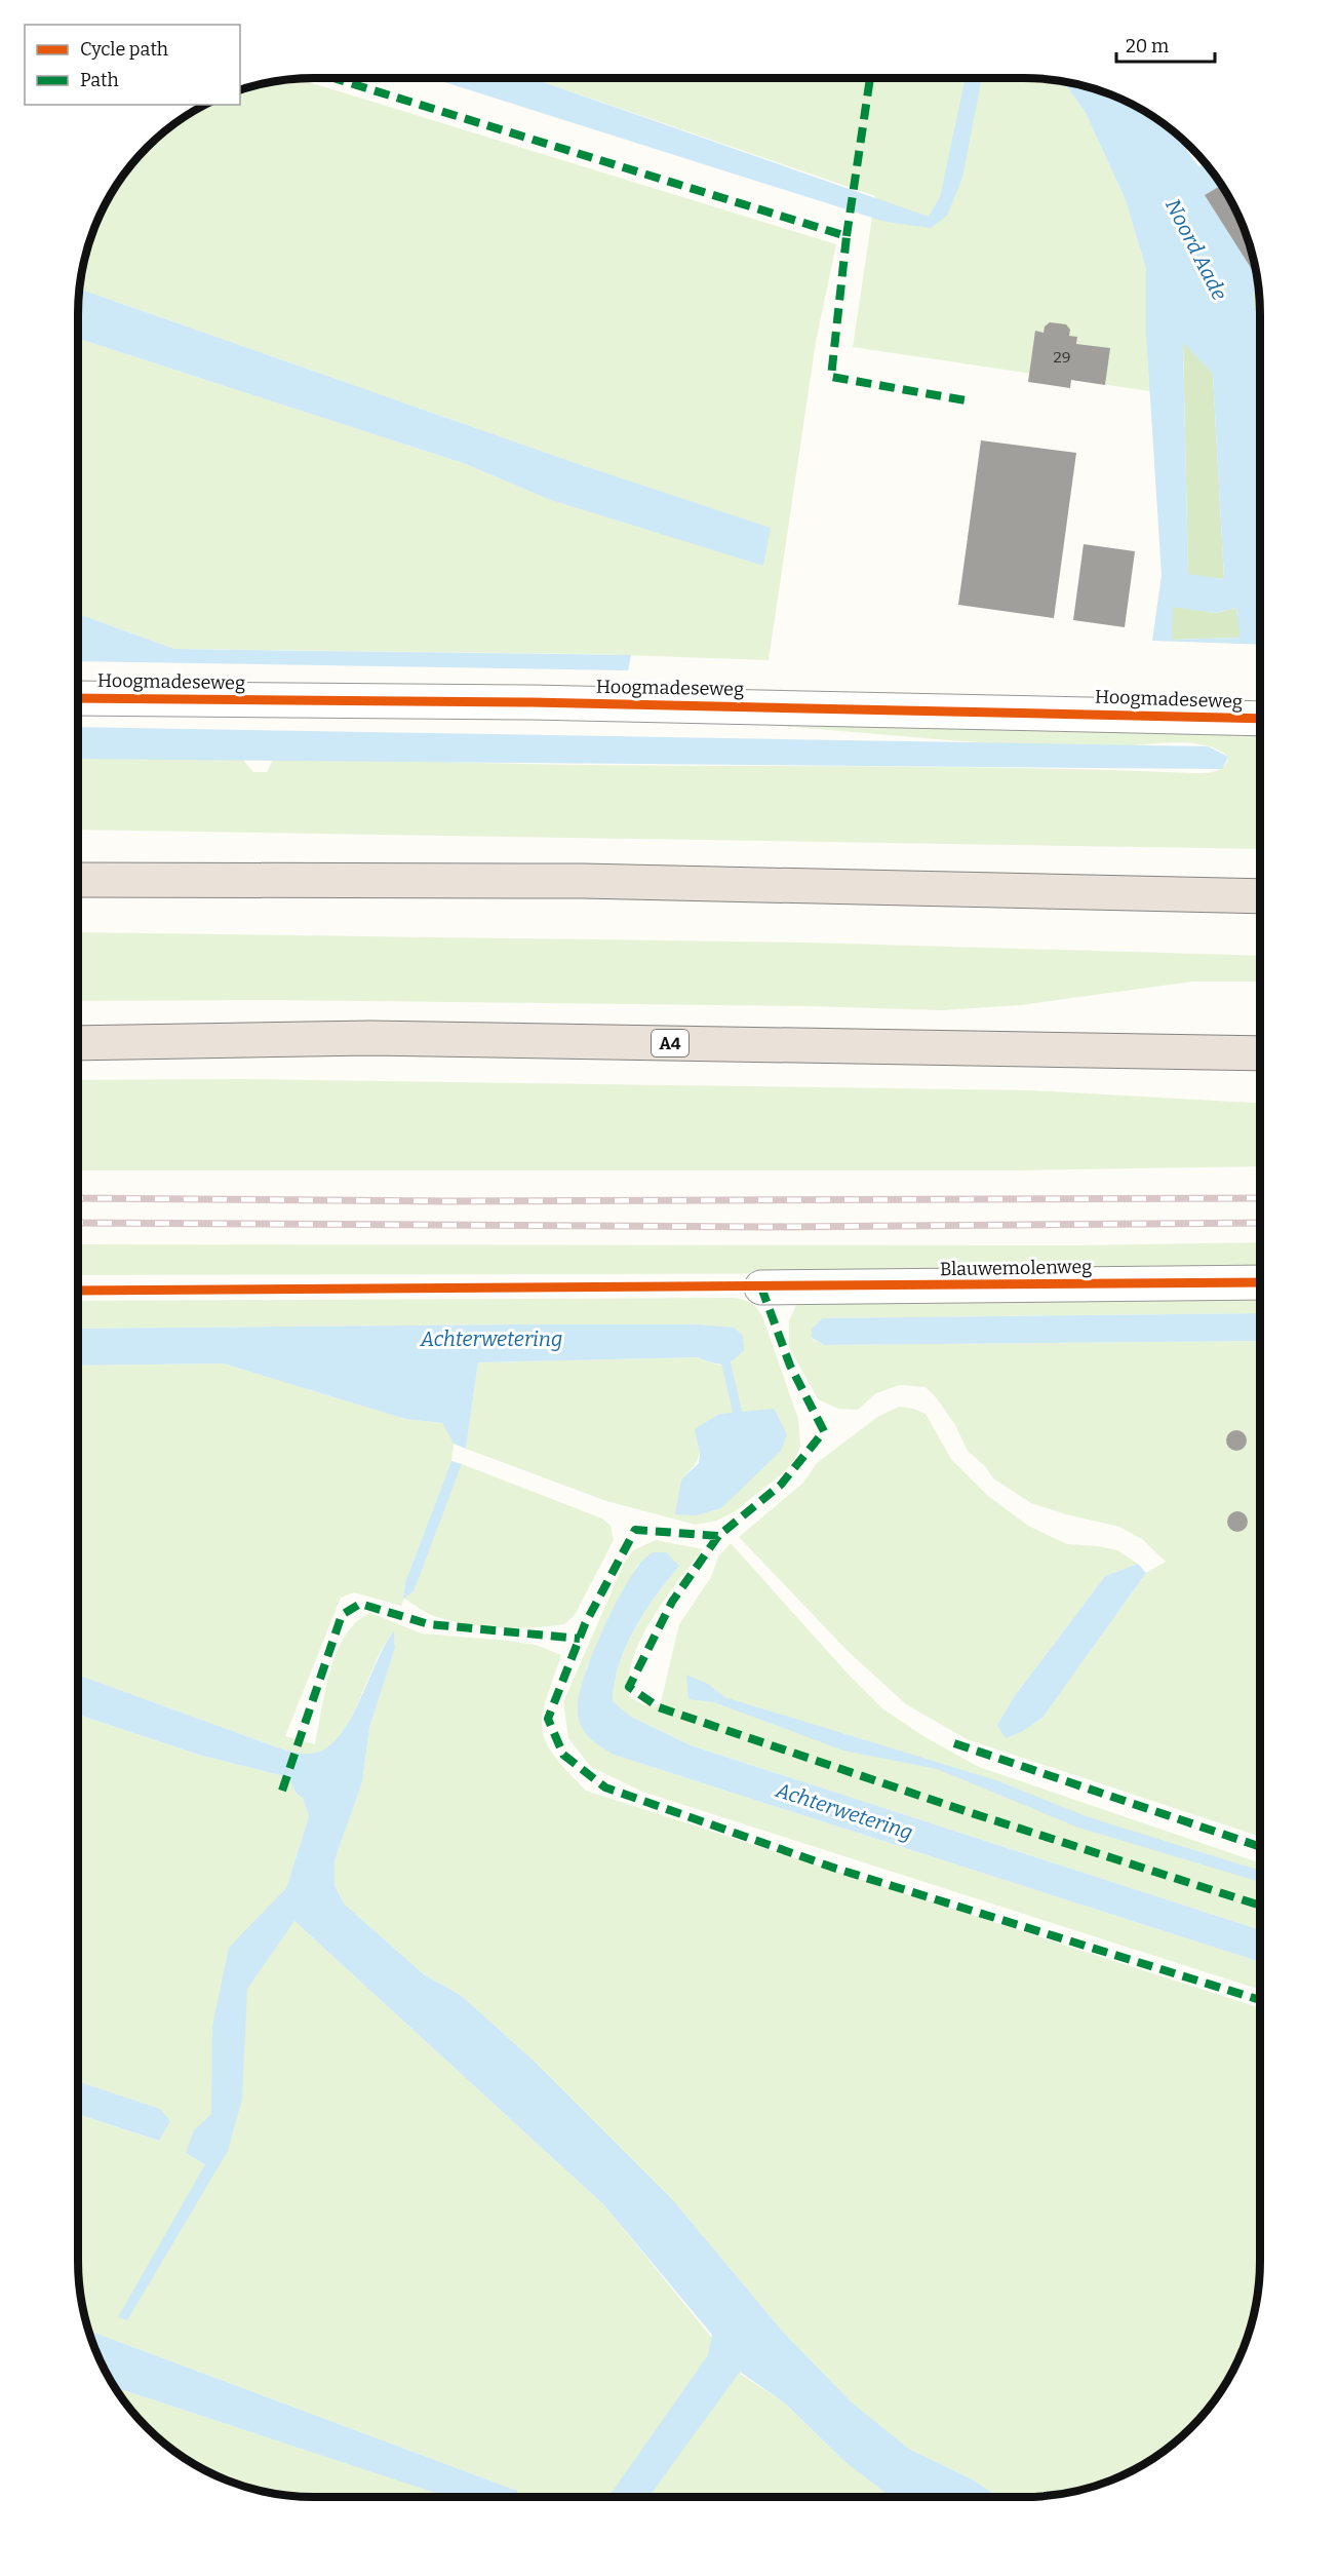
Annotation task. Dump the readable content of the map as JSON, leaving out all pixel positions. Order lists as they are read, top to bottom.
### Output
{
  "streets": {
    "highway": ["A4"],
    "street": ["Hoogmadeseweg", "Blauwemolenweg"]
  },
  "water": ["Noord Aade", "Achterwetering"],
  "house_numbers": ["29"],
  "legend": ["Cycle path", "Path"],
  "scale_bar": "20 m"
}
